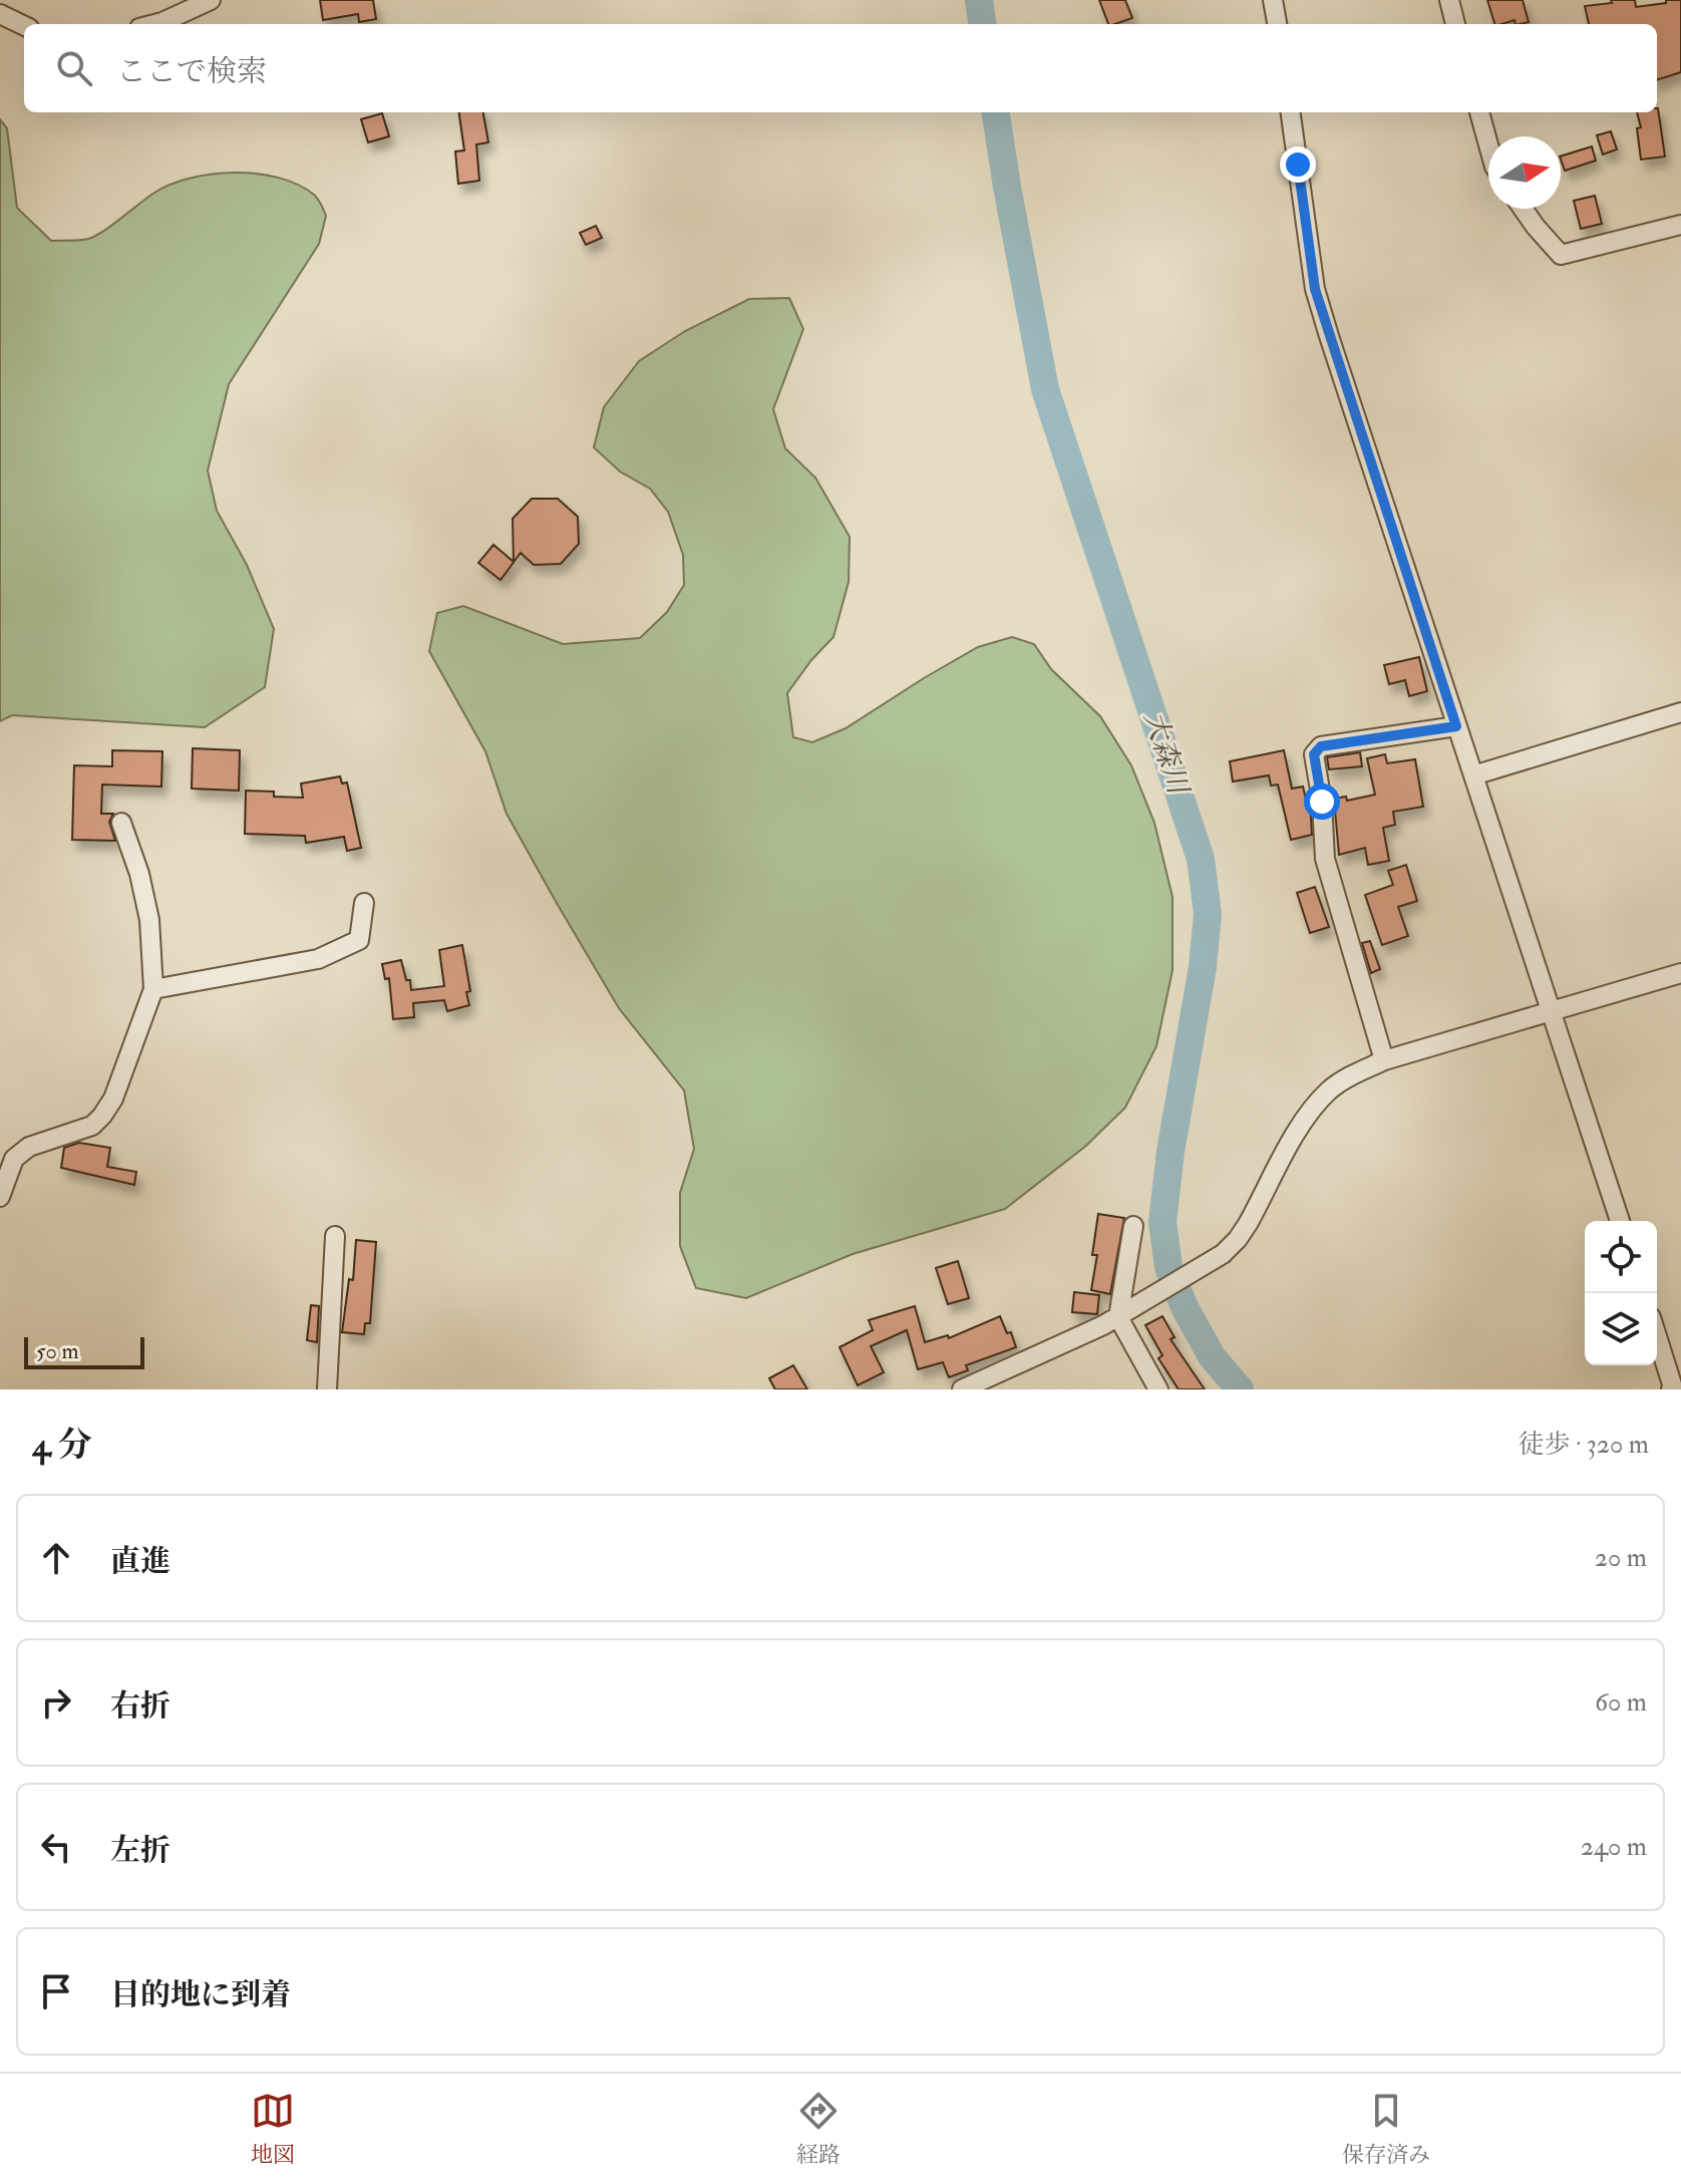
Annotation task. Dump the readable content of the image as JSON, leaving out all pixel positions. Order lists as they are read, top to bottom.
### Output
{
  "water": ["大森川"],
  "scale_bar": "50 m",
  "north": "right",
  "page": {
    "search": "ここで検索",
    "scale": "50 m",
    "heading": ["4 分", "徒歩 · 320 m"],
    "list": [
      ["直進", "20 m"],
      ["右折", "60 m"],
      ["左折", "240 m"],
      "目的地に到着"
    ],
    "nav": ["地図", "経路", "保存済み"]
  }
}
